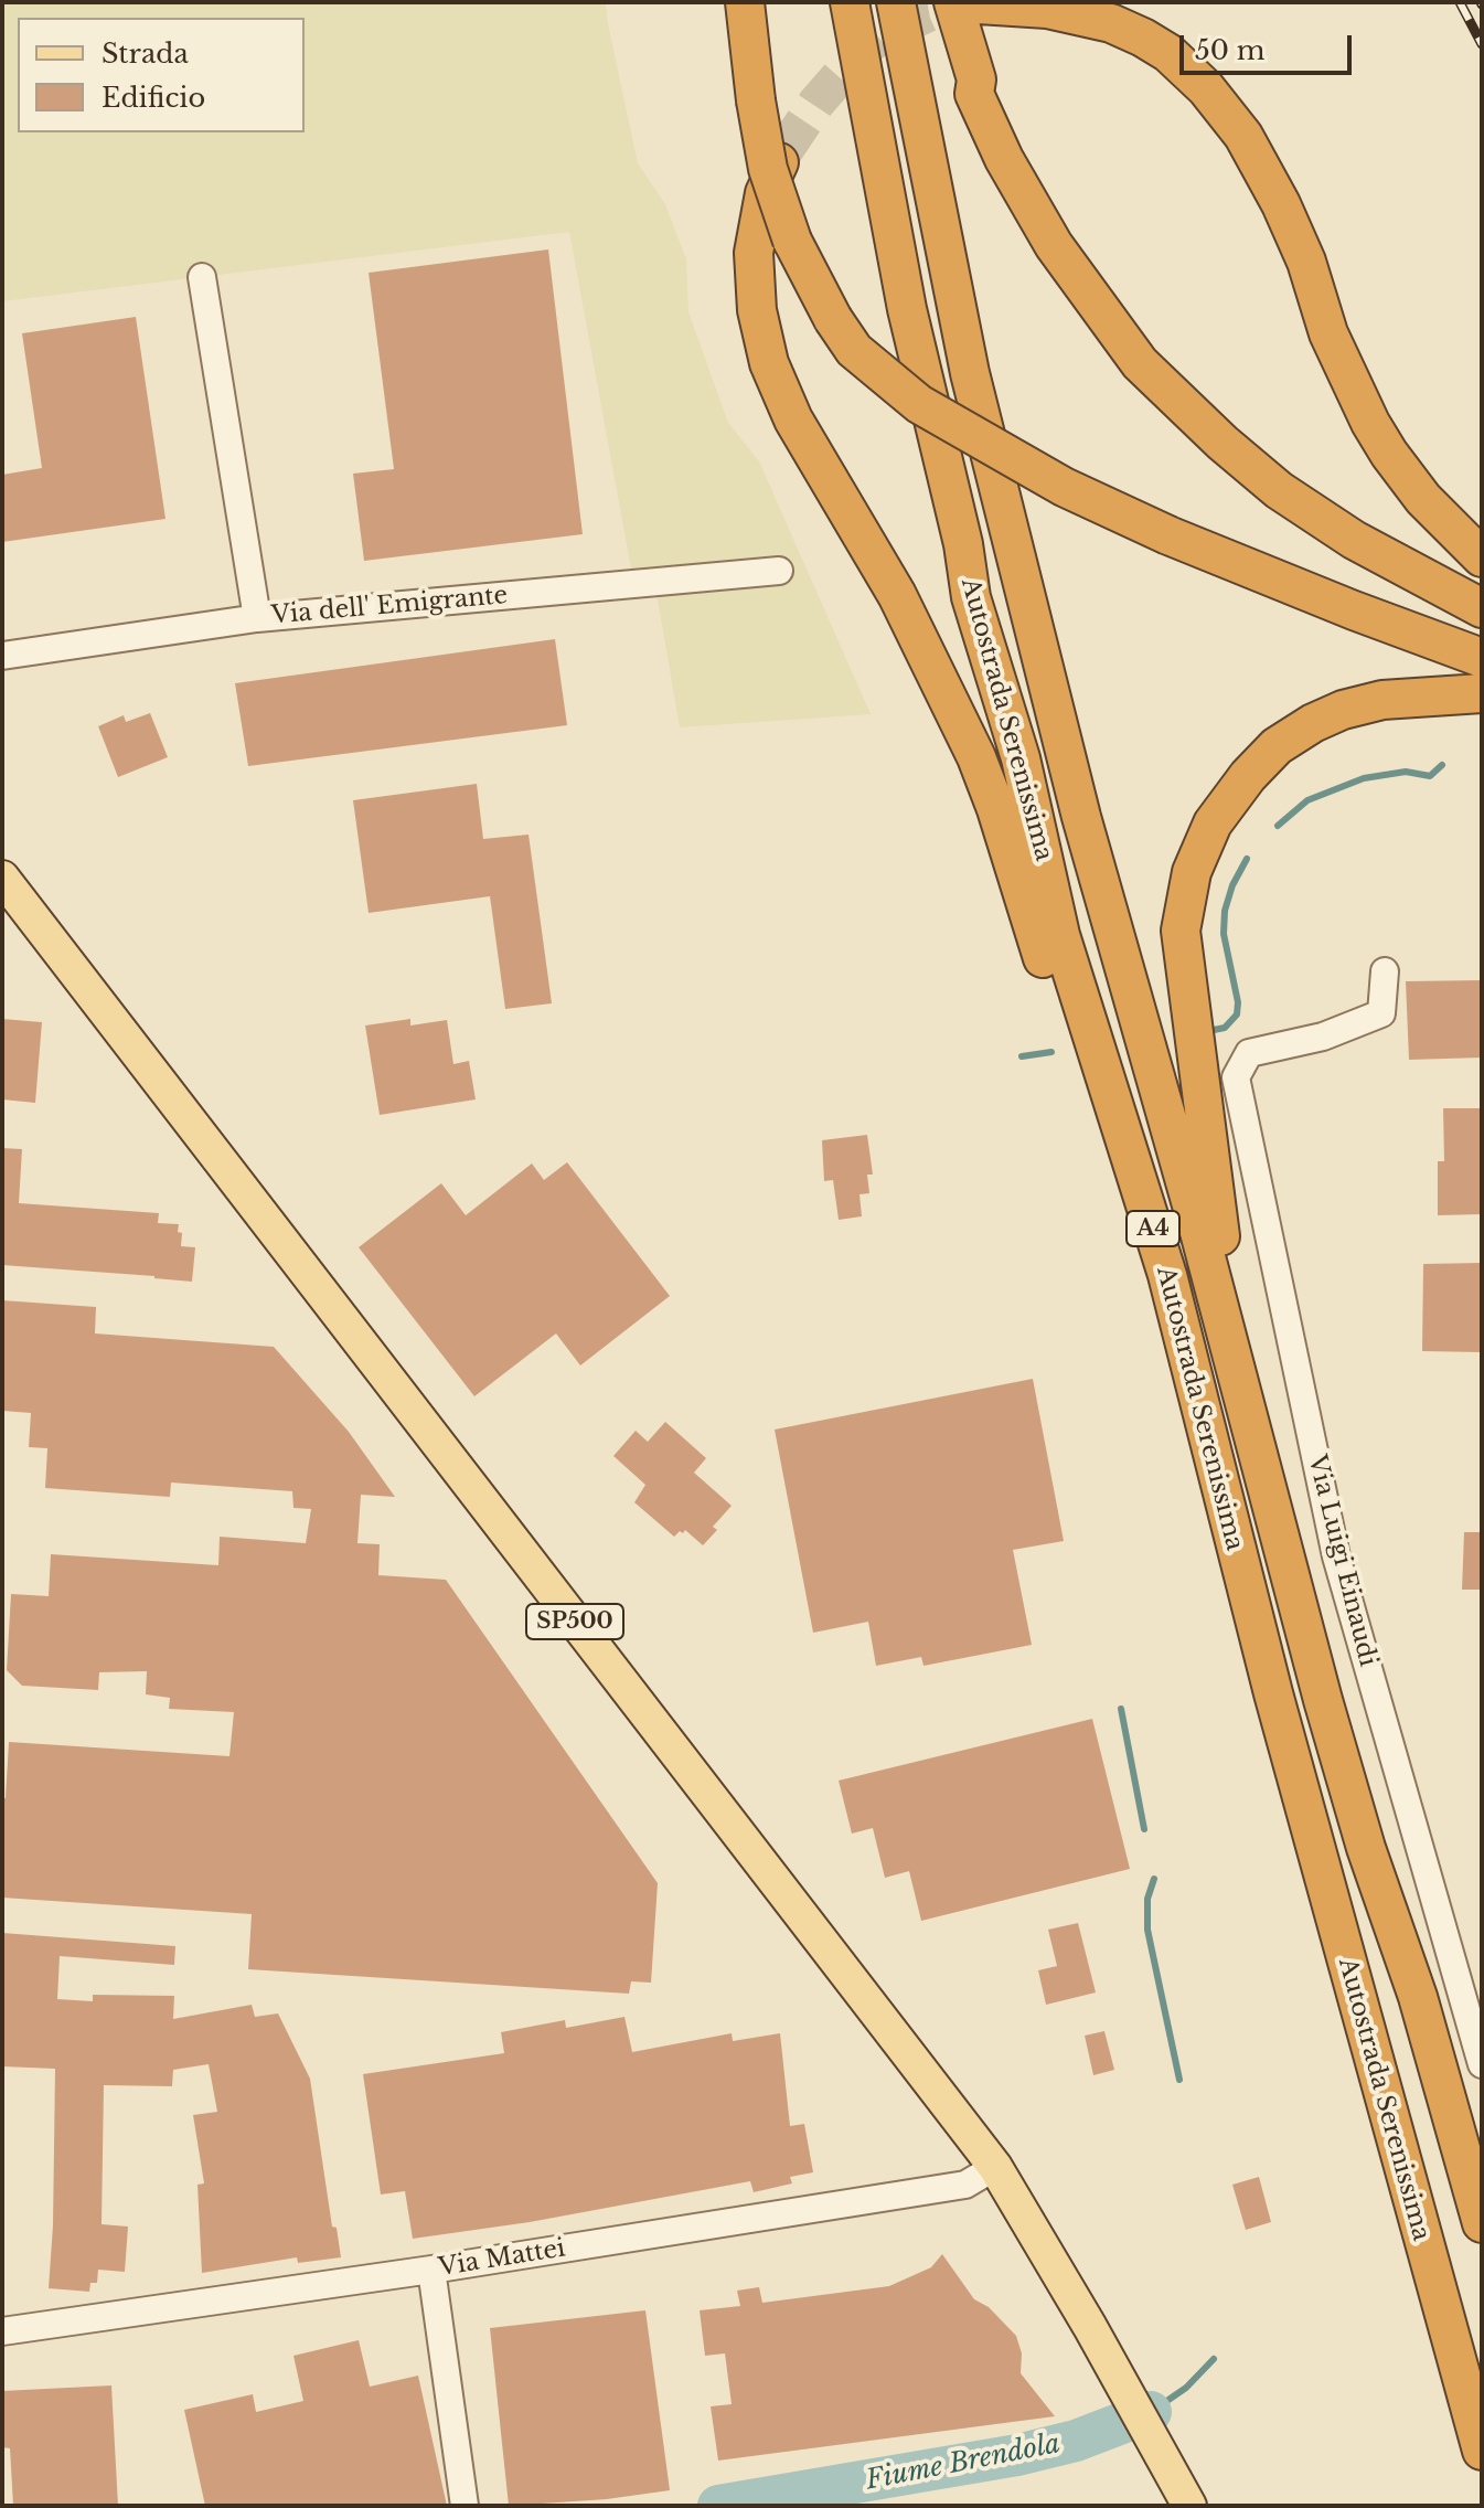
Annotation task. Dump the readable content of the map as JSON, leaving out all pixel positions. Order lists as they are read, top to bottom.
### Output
{
  "streets": {
    "highway": ["Autostrada Serenissima", "A4"],
    "main road": ["SP500"],
    "street": ["Via dell' Emigrante", "Via Luigi Einaudi", "Via Mattei"]
  },
  "crossings": [
    ["SP500", "Via Mattei"]
  ],
  "water": ["Fiume Brendola"],
  "legend": ["Strada", "Edificio"],
  "scale_bar": "50 m"
}
